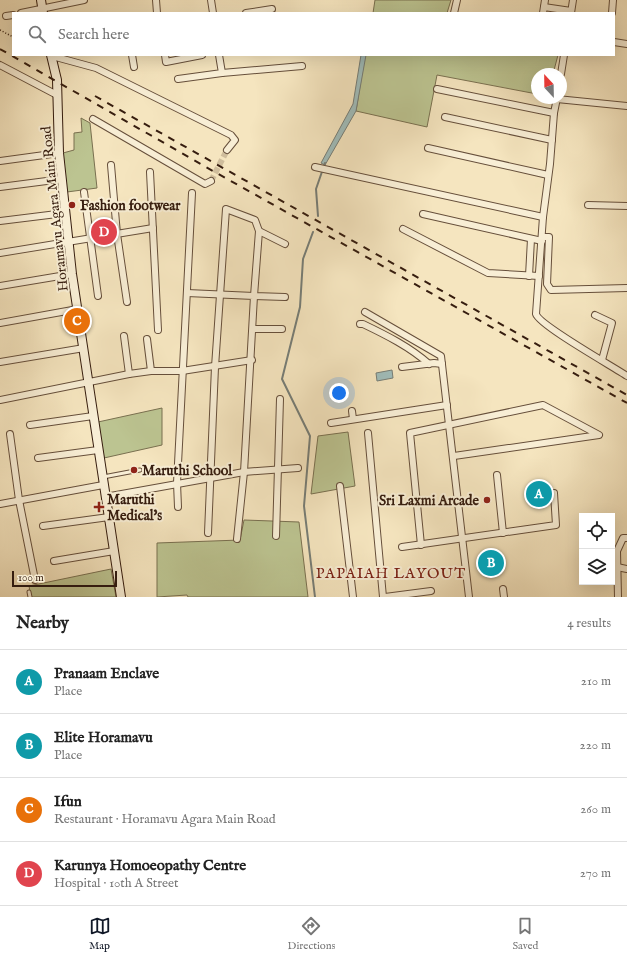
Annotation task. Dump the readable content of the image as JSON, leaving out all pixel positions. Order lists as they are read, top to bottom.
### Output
{
  "streets": {
    "street": ["Horamavu Agara Main Road"]
  },
  "districts": ["PAPAIAH LAYOUT"],
  "places": {
    "other": ["Fashion footwear", "Maruthi School", "Sri Laxmi Arcade"],
    "health": ["Maruthi Medical's"]
  },
  "scale_bar": "100 m",
  "north": "top",
  "page": {
    "search": "Search here",
    "pins": [
      "D",
      "C",
      "A",
      "B"
    ],
    "scale": "100 m",
    "heading": ["Nearby", "4 results"],
    "list": [
      {
        "mark": "A",
        "name": "Pranaam Enclave",
        "note": "Place",
        "value": "210 m"
      },
      {
        "mark": "B",
        "name": "Elite Horamavu",
        "note": "Place",
        "value": "220 m"
      },
      {
        "mark": "C",
        "name": "Ifun",
        "note": "Restaurant · Horamavu Agara Main Road",
        "value": "260 m"
      },
      {
        "mark": "D",
        "name": "Karunya Homoeopathy Centre",
        "note": "Hospital · 10th A Street",
        "value": "270 m"
      }
    ],
    "nav": ["Map", "Directions", "Saved"]
  }
}
